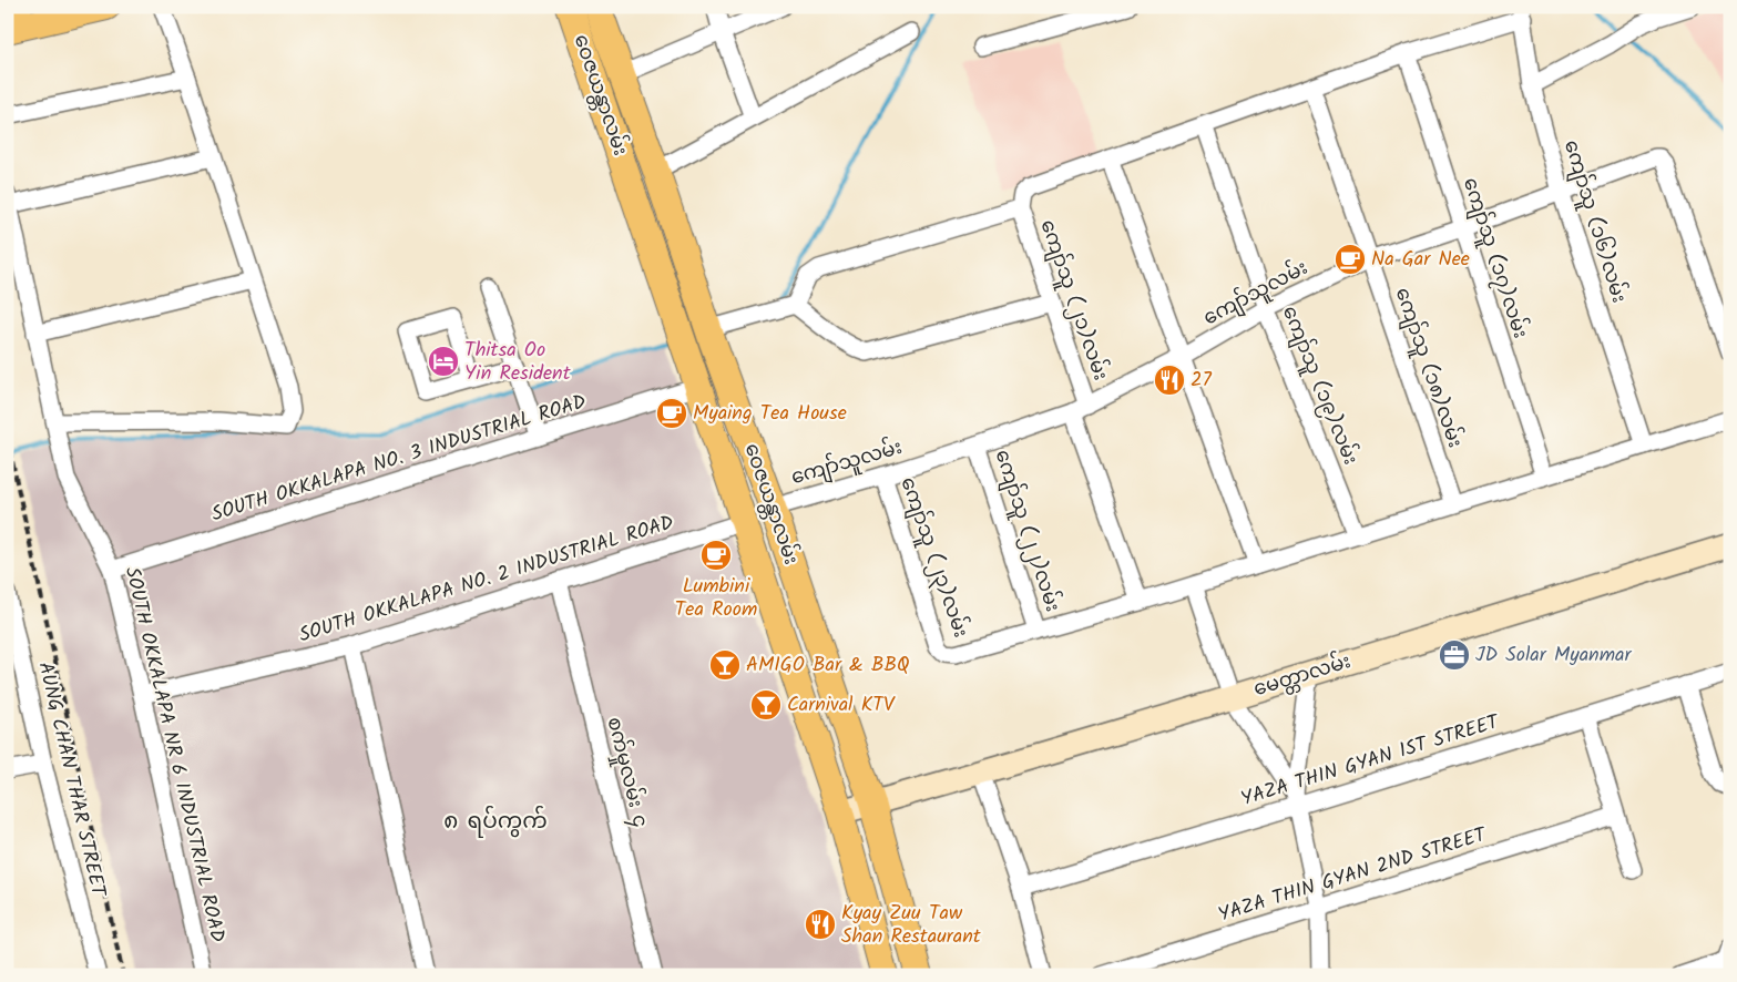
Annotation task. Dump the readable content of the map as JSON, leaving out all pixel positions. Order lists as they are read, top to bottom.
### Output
{
  "streets": {
    "main road": ["ဝေဇယန္တာလမ်း", "မေတ္တာလမ်း"],
    "street": [
      "ကျော်သူ (၁၆)လမ်း",
      "ကျော်သူ (၁၇)လမ်း",
      "ကျော်သူလမ်း",
      "ကျော်သူ (၂၁)လမ်း",
      "ကျော်သူ (၁၈)လမ်း",
      "ကျော်သူ (၁၉)လမ်း",
      "SOUTH OKKALAPA NO. 3 INDUSTRIAL ROAD",
      "ကျော်သူ (၂၂)လမ်း",
      "ကျော်သူ (၂၃)လမ်း",
      "SOUTH OKKALAPA NO. 2 INDUSTRIAL ROAD",
      "SOUTH OKKALAPA NR 6 INDUSTRIAL ROAD",
      "YAZA THIN GYAN 1ST STREET",
      "စက်မှုလမ်း ၄",
      "AUNG CHAN THAR STREET",
      "YAZA THIN GYAN 2ND STREET"
    ]
  },
  "crossings": [
    ["ဝေဇယန္တာလမ်း", "ကျော်သူလမ်း"],
    ["ဝေဇယန္တာလမ်း", "SOUTH OKKALAPA NO. 3 INDUSTRIAL ROAD"],
    ["ဝေဇယန္တာလမ်း", "SOUTH OKKALAPA NO. 2 INDUSTRIAL ROAD"],
    ["ဝေဇယန္တာလမ်း", "မေတ္တာလမ်း"],
    ["ကျော်သူ (၁၆)လမ်း", "ကျော်သူလမ်း"],
    ["ကျော်သူ (၁၇)လမ်း", "ကျော်သူလမ်း"],
    ["ကျော်သူလမ်း", "ကျော်သူ (၂၁)လမ်း"],
    ["ကျော်သူလမ်း", "ကျော်သူ (၁၈)လမ်း"],
    ["ကျော်သူလမ်း", "ကျော်သူ (၁၉)လမ်း"],
    ["ကျော်သူလမ်း", "ကျော်သူ (၂၂)လမ်း"],
    ["ကျော်သူလမ်း", "ကျော်သူ (၂၃)လမ်း"],
    ["SOUTH OKKALAPA NO. 3 INDUSTRIAL ROAD", "SOUTH OKKALAPA NR 6 INDUSTRIAL ROAD"],
    ["ကျော်သူ (၂၂)လမ်း", "ကျော်သူ (၂၃)လမ်း"],
    ["SOUTH OKKALAPA NO. 2 INDUSTRIAL ROAD", "SOUTH OKKALAPA NR 6 INDUSTRIAL ROAD"],
    ["SOUTH OKKALAPA NO. 2 INDUSTRIAL ROAD", "စက်မှုလမ်း ၄"]
  ],
  "districts": ["၈ ရပ်ကွက်"],
  "places": {
    "cafe": ["Na Gar Nee", "Myaing Tea House", "Lumbini Tea Room"],
    "hotel": ["Thitsa Oo Yin Resident"],
    "restaurant": ["27", "Kyay Zuu Taw Shan Restaurant"],
    "office": ["JD Solar Myanmar"],
    "bar": ["AMIGO Bar & BBQ", "Carnival KTV"]
  }
}
